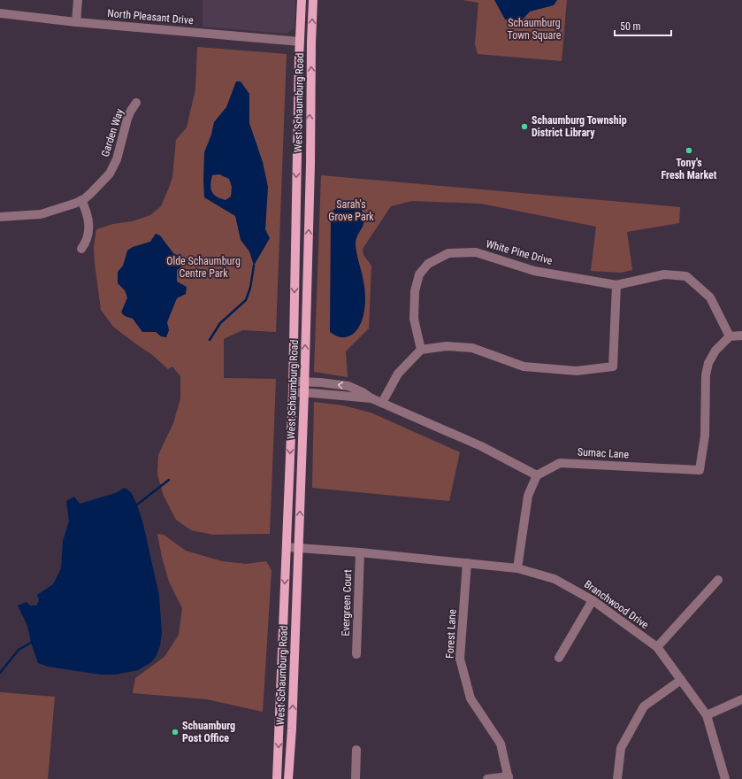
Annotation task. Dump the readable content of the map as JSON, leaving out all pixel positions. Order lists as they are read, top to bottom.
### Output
{
  "streets": {
    "main road": ["West Schaumburg Road"],
    "street": [
      "North Pleasant Drive",
      "Garden Way",
      "White Pine Drive",
      "Sumac Lane",
      "Evergreen Court",
      "Branchwood Drive",
      "Forest Lane"
    ]
  },
  "crossings": [
    ["North Pleasant Drive", "West Schaumburg Road"],
    ["West Schaumburg Road", "Branchwood Drive"],
    ["White Pine Drive", "Sumac Lane"],
    ["Evergreen Court", "Branchwood Drive"],
    ["Branchwood Drive", "Forest Lane"]
  ],
  "parks": ["Schaumburg Town Square", "Sarah's Grove Park", "Olde Schaumburg Centre Park"],
  "places": ["Schaumburg Township District Library", "Tony's Fresh Market", "Schuamburg Post Office"],
  "scale_bar": "50 m"
}
